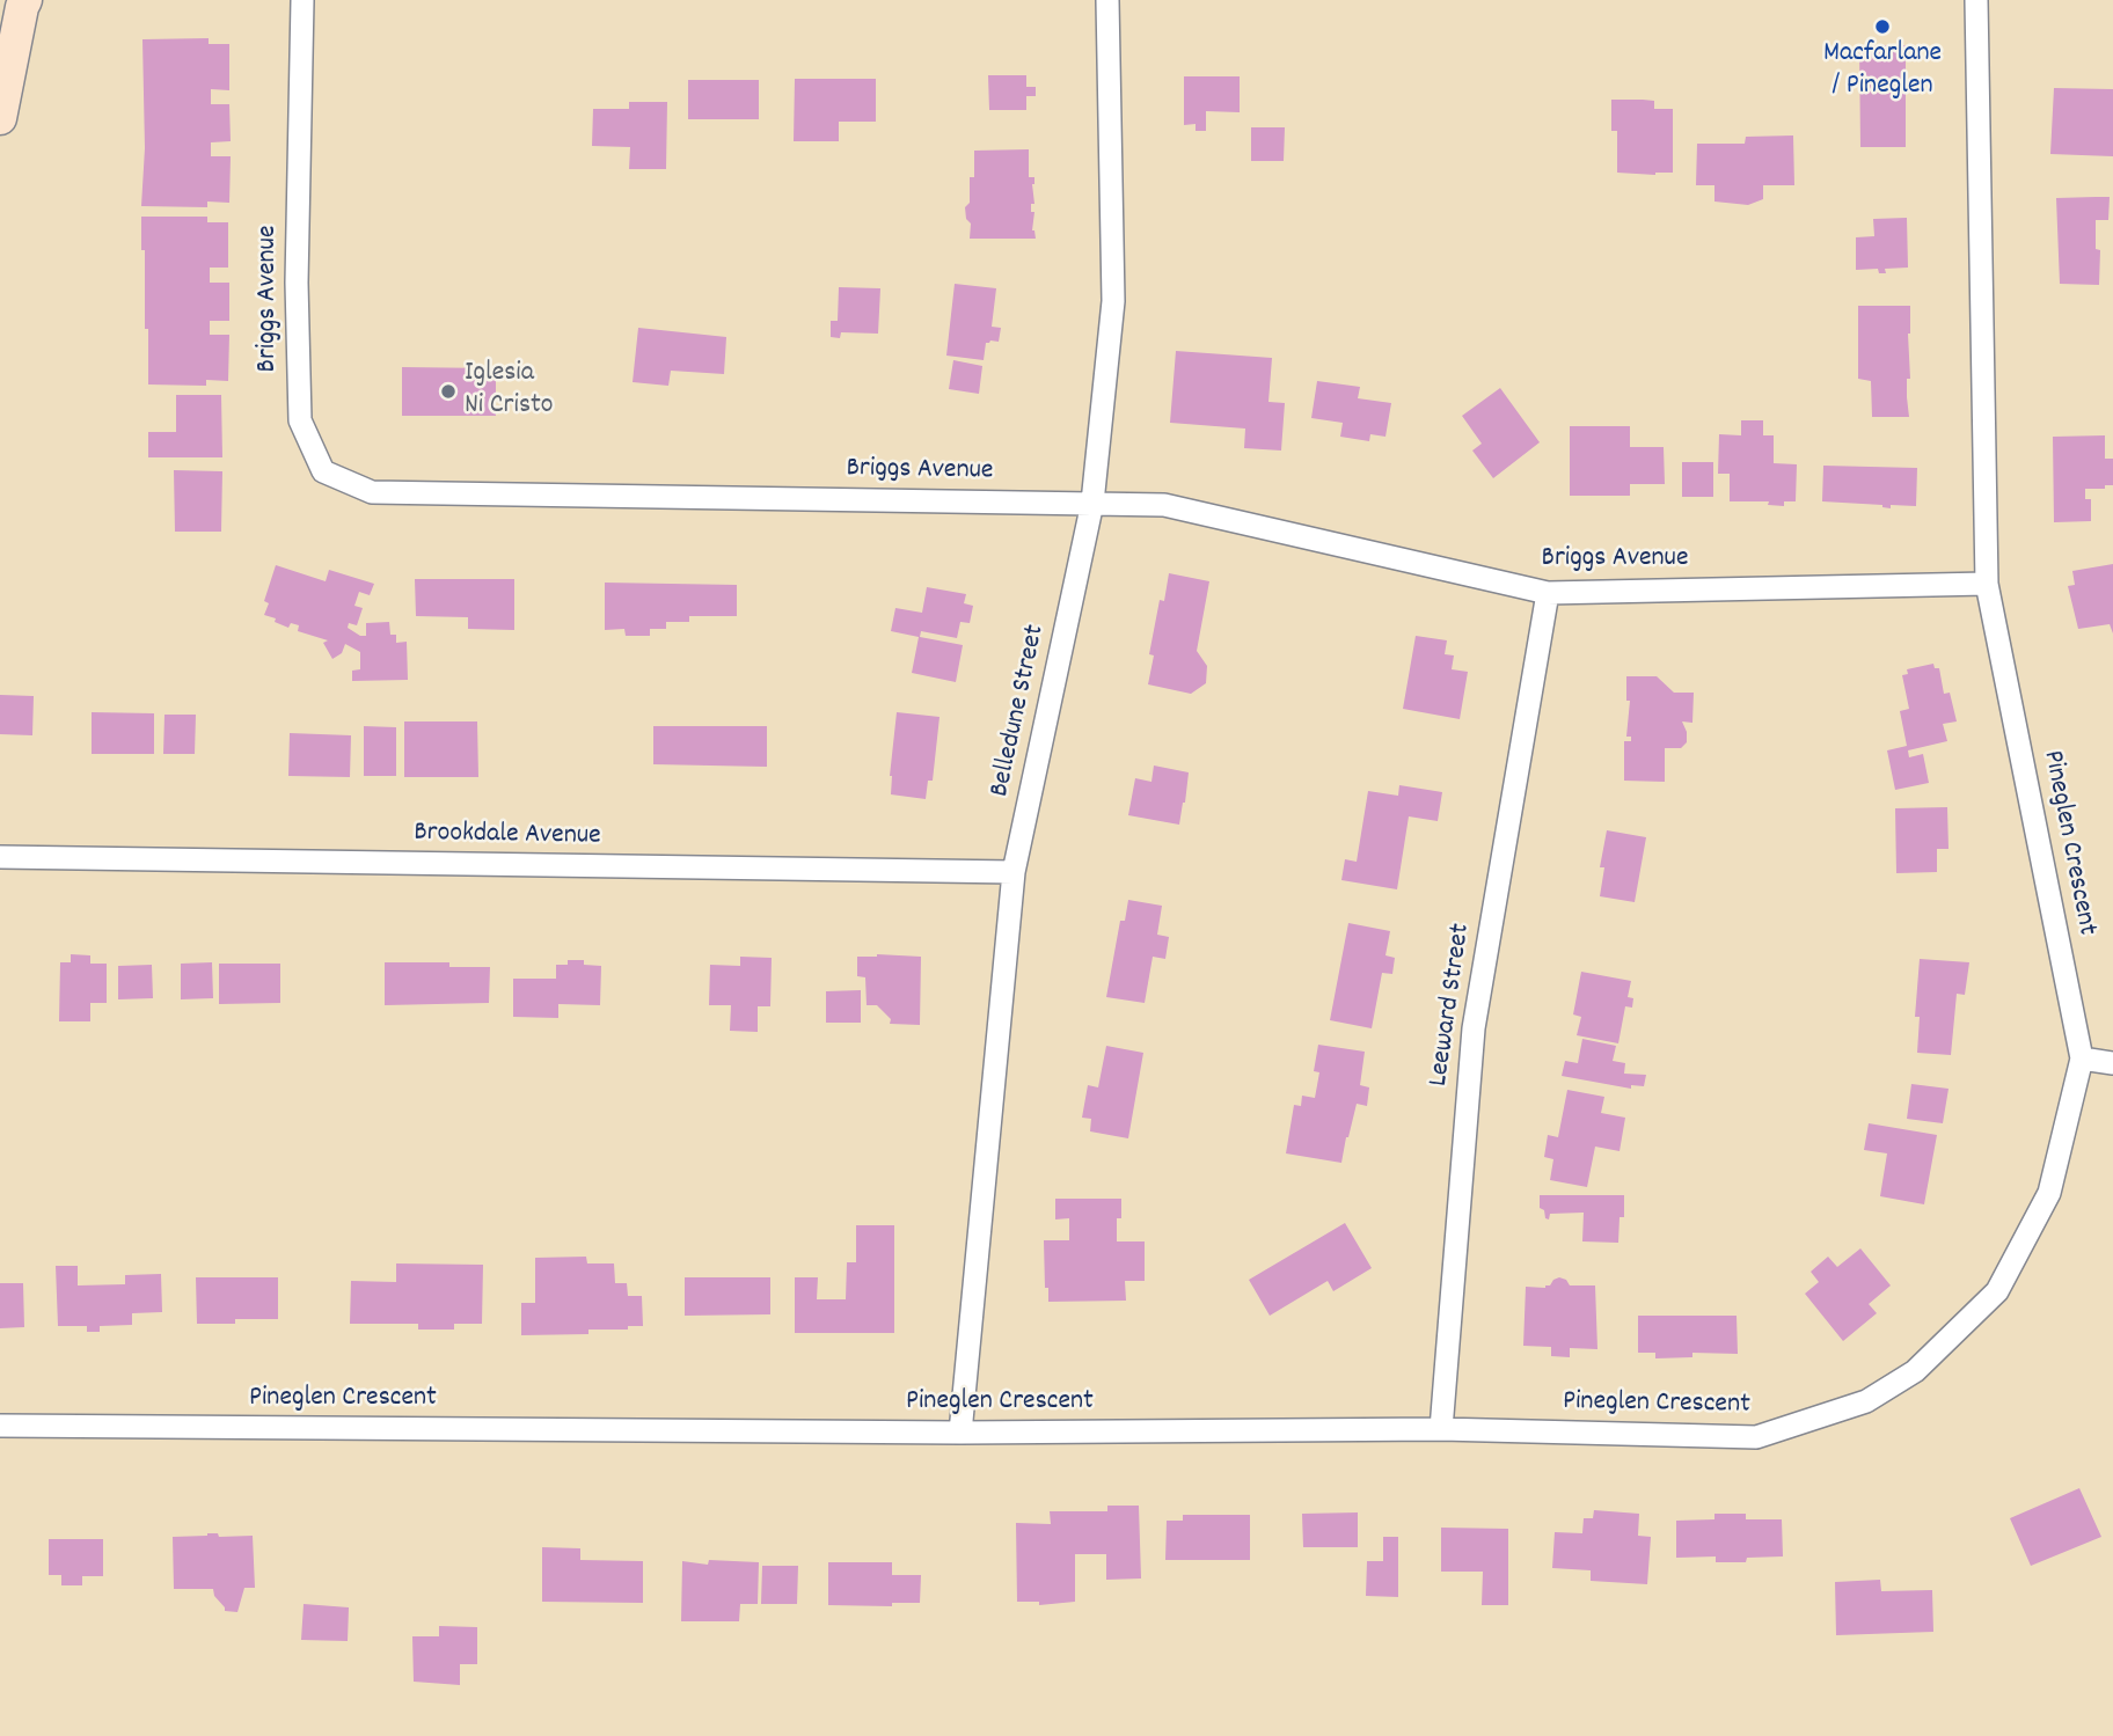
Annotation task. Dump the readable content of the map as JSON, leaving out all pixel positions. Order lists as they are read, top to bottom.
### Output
{
  "streets": {
    "street": [
      "Briggs Avenue",
      "Belledune Street",
      "Brookdale Avenue",
      "Pineglen Crescent",
      "Leeward Street"
    ]
  },
  "crossings": [
    ["Briggs Avenue", "Belledune Street"],
    ["Briggs Avenue", "Pineglen Crescent"],
    ["Briggs Avenue", "Leeward Street"],
    ["Belledune Street", "Brookdale Avenue"],
    ["Belledune Street", "Pineglen Crescent"],
    ["Pineglen Crescent", "Leeward Street"]
  ],
  "places": ["Macfarlane / Pineglen", "Iglesia Ni Cristo"]
}
